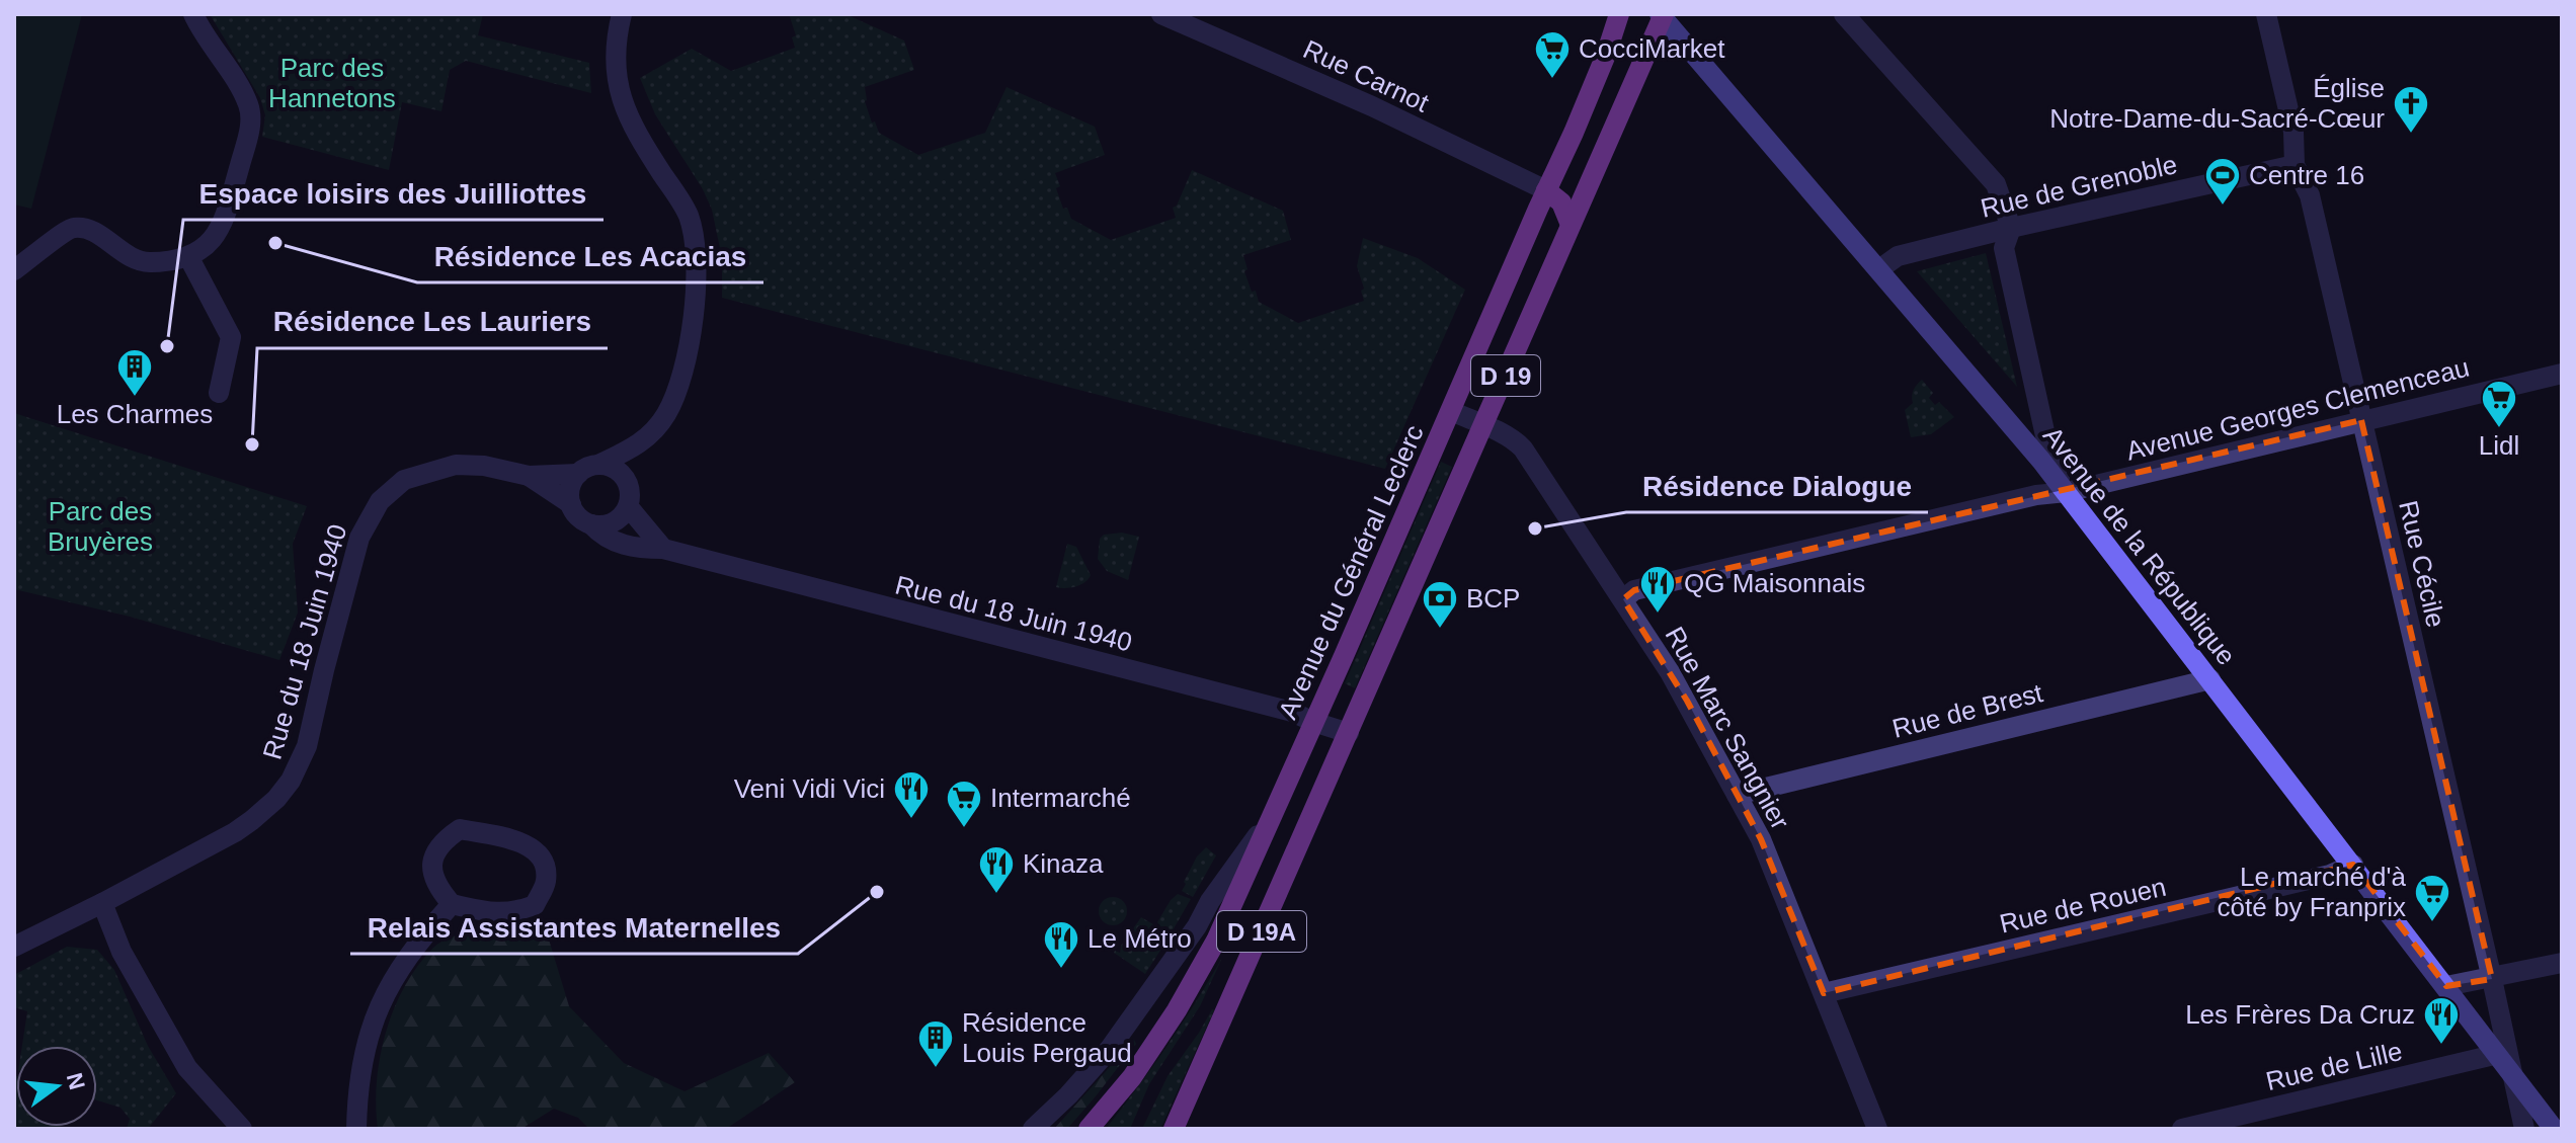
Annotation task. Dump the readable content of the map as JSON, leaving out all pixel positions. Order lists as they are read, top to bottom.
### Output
{
  "streets": {
    "main road": [
      "D 19",
      "Avenue de la République",
      "Avenue du Général Leclerc",
      "D 19A"
    ],
    "street": [
      "Rue Carnot",
      "Rue de Grenoble",
      "Avenue Georges Clemenceau",
      "Rue Cécile",
      "Rue du 18 Juin 1940",
      "Rue de Brest",
      "Rue Marc Sangnier",
      "Rue de Rouen",
      "Rue de Lille"
    ]
  },
  "crossings": [
    ["Rue Carnot", "Avenue du Général Leclerc"],
    ["Rue de Grenoble", "Avenue de la République"],
    ["Rue de Grenoble", "Rue Cécile"],
    ["D 19", "Avenue de la République"],
    ["D 19", "Rue du 18 Juin 1940"],
    ["D 19", "Rue Marc Sangnier"],
    ["D 19", "D 19A"],
    ["Avenue Georges Clemenceau", "Avenue de la République"],
    ["Avenue Georges Clemenceau", "Rue Cécile"],
    ["Avenue Georges Clemenceau", "Rue Marc Sangnier"],
    ["Avenue de la République", "Rue Cécile"],
    ["Avenue de la République", "Rue de Brest"],
    ["Avenue de la République", "Rue de Rouen"],
    ["Avenue de la République", "Rue de Lille"],
    ["Avenue du Général Leclerc", "Rue du 18 Juin 1940"],
    ["Avenue du Général Leclerc", "Rue Marc Sangnier"],
    ["Rue du 18 Juin 1940", "D 19A"],
    ["Rue de Brest", "Rue Marc Sangnier"],
    ["Rue Marc Sangnier", "Rue de Rouen"]
  ],
  "parks": ["Parc des Hannetons", "Parc des Bruyères"],
  "places": {
    "supermarket": [
      "CocciMarket",
      "Lidl",
      "Intermarché",
      "Le marché d'à côté by Franprix"
    ],
    "church": ["Église Notre-Dame-du-Sacré-Cœur"],
    "sports": ["Centre 16"],
    "other": [
      "Résidence Les Acacias",
      "Espace loisirs des Juilliottes",
      "Résidence Les Lauriers",
      "Résidence Dialogue",
      "Relais Assistantes Maternelles"
    ],
    "building": ["Les Charmes", "Résidence Louis Pergaud"],
    "restaurant": [
      "QG Maisonnais",
      "Veni Vidi Vici",
      "Kinaza",
      "Le Métro",
      "Les Frères Da Cruz"
    ],
    "bank": ["BCP"]
  },
  "north": "right"
}
